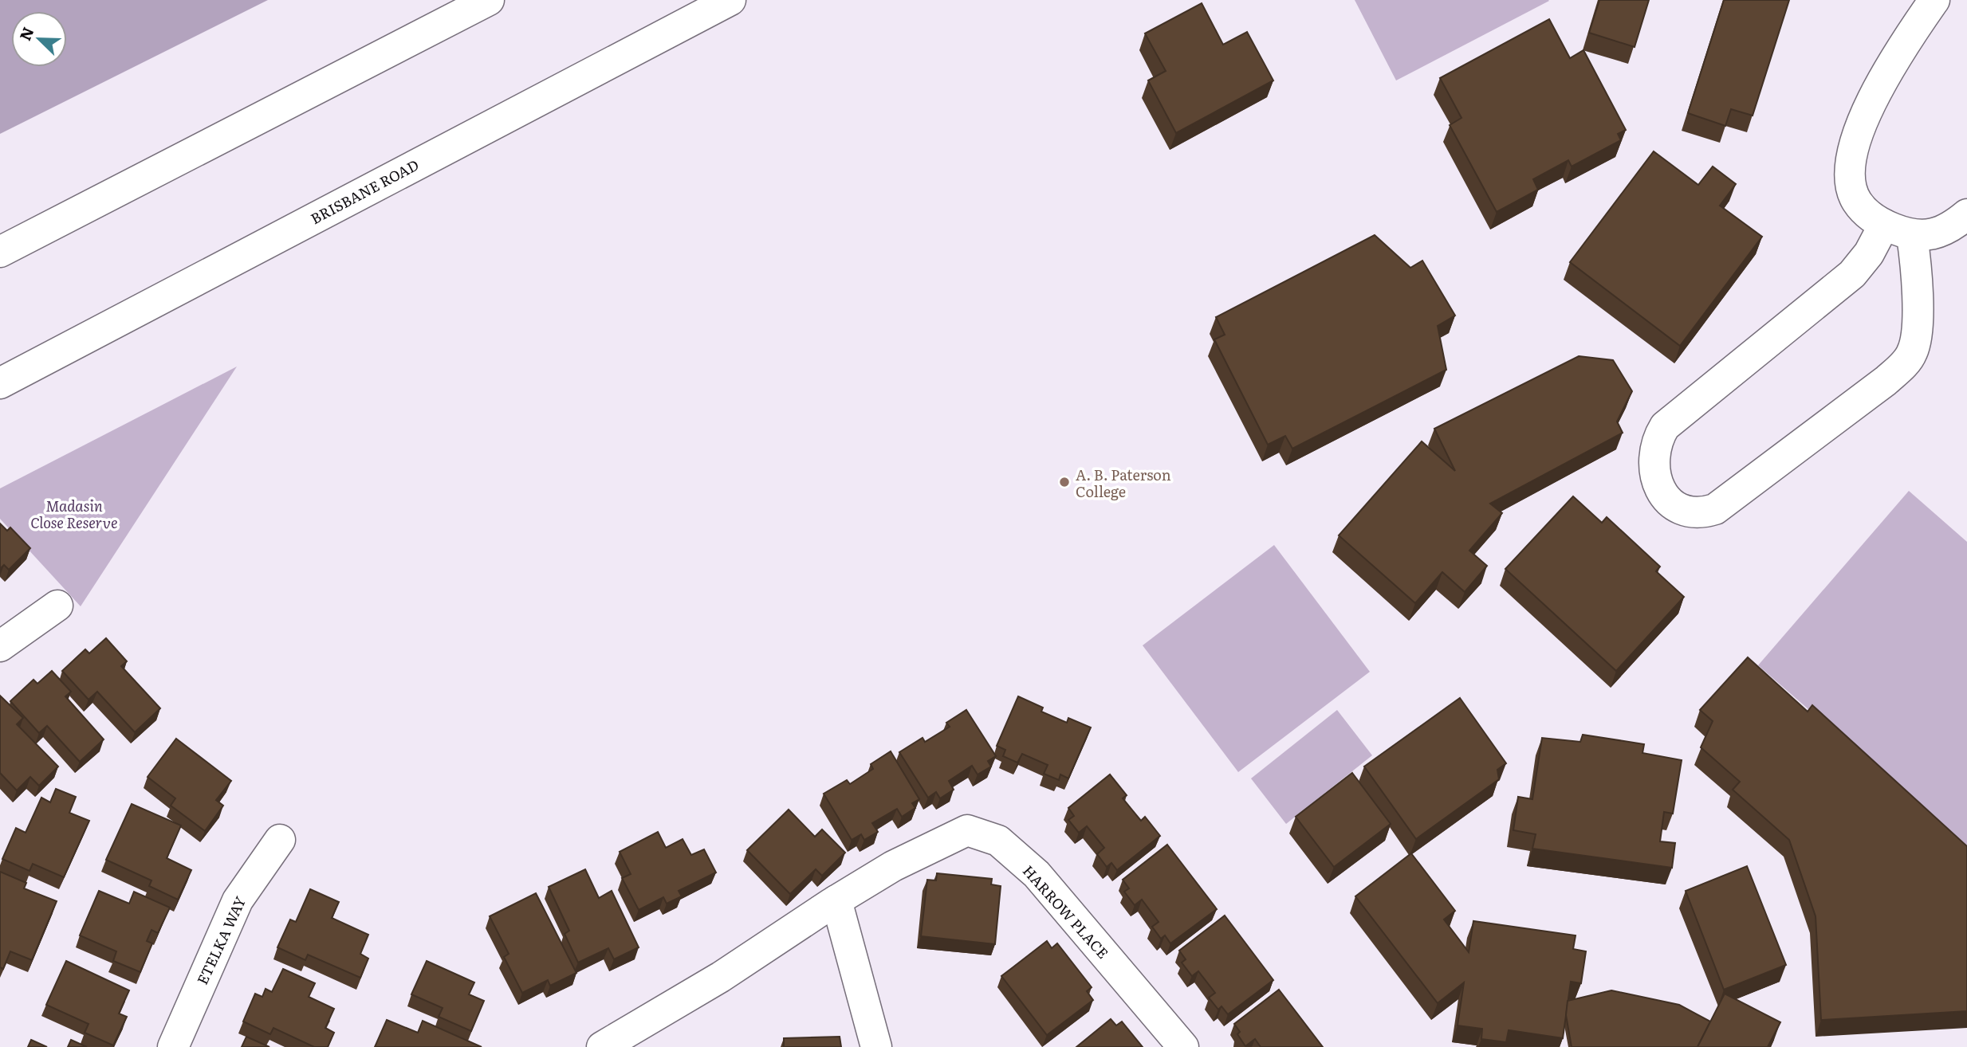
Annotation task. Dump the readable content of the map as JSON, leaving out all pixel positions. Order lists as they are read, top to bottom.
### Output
{
  "streets": {
    "main road": ["BRISBANE ROAD", "HARROW PLACE", "ETELKA WAY"]
  },
  "parks": ["Madasin Close Reserve"],
  "places": ["A. B. Paterson College"],
  "north": "top left"
}
